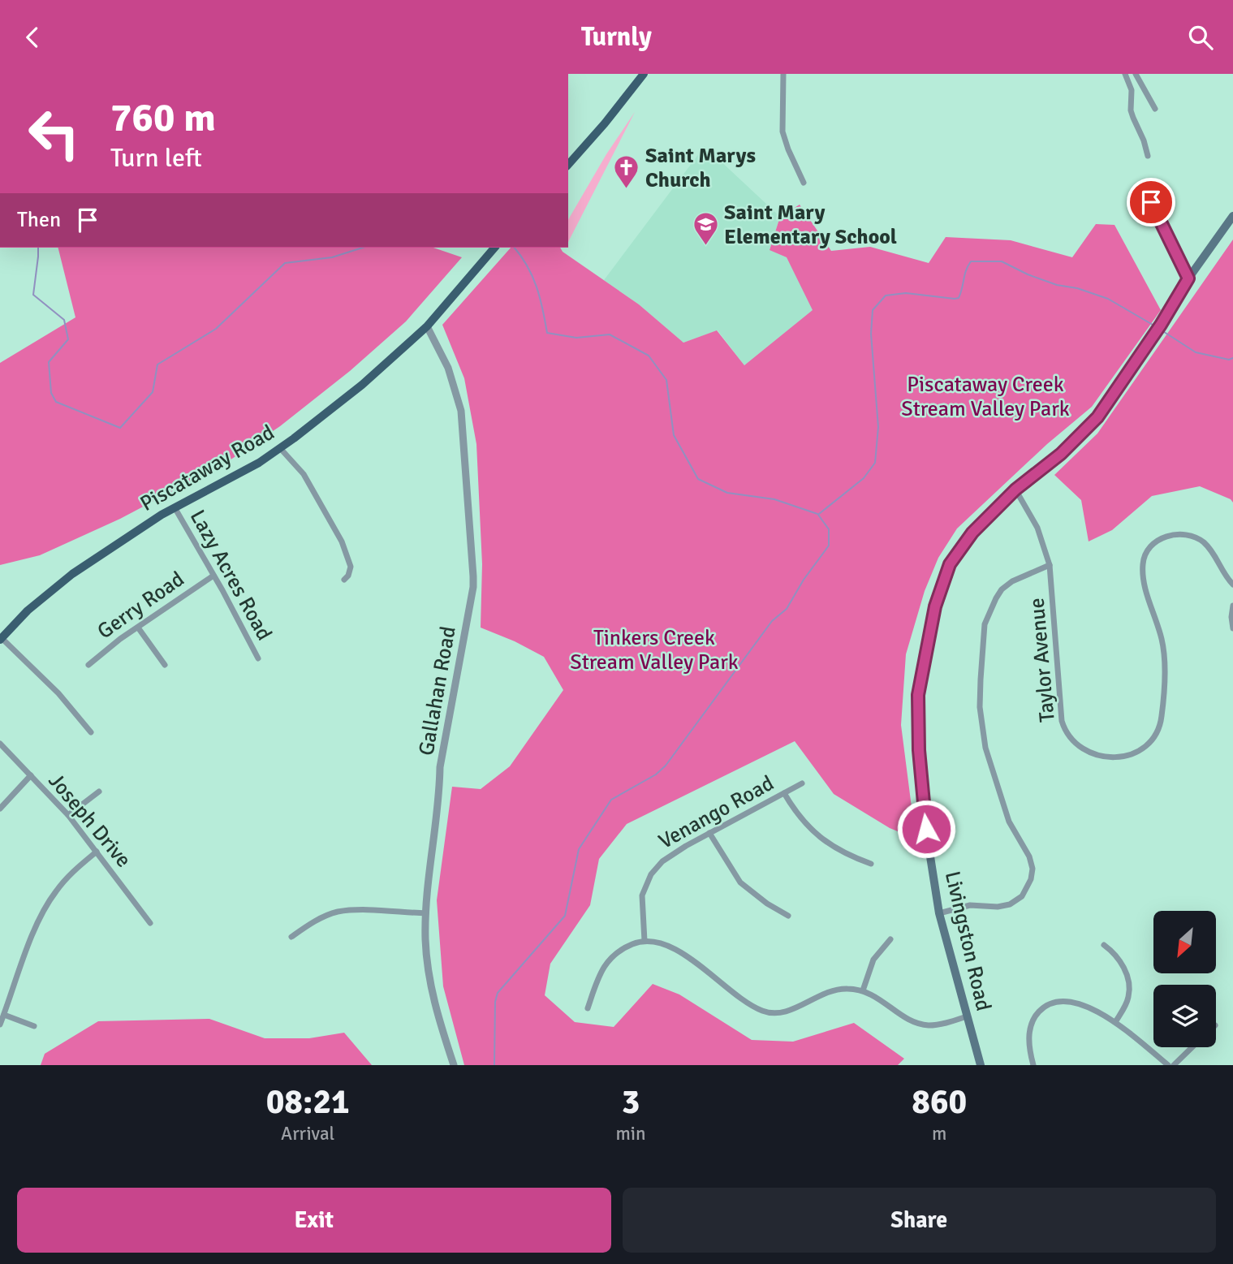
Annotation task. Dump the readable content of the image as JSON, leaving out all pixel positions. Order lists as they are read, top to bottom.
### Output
{
  "streets": {
    "main road": ["Piscataway Road", "Livingston Road"],
    "street": [
      "Lazy Acres Road",
      "Gerry Road",
      "Taylor Avenue",
      "Gallahan Road",
      "Venango Road",
      "Joseph Drive"
    ]
  },
  "crossings": [
    ["Piscataway Road", "Lazy Acres Road"],
    ["Piscataway Road", "Gallahan Road"],
    ["Lazy Acres Road", "Gerry Road"],
    ["Taylor Avenue", "Livingston Road"]
  ],
  "parks": ["Piscataway Creek Stream Valley Park", "Tinkers Creek Stream Valley Park"],
  "places": {
    "church": ["Saint Marys Church"],
    "school or university": ["Saint Mary Elementary School"]
  },
  "north": "bottom left",
  "page": {
    "header": "Turnly",
    "turn": ["760 m", "Turn left"],
    "then": "Then",
    "eta": [
      "08:21",
      "Arrival",
      "3",
      "min",
      "860",
      "m"
    ],
    "buttons": ["Exit", "Share"]
  }
}
